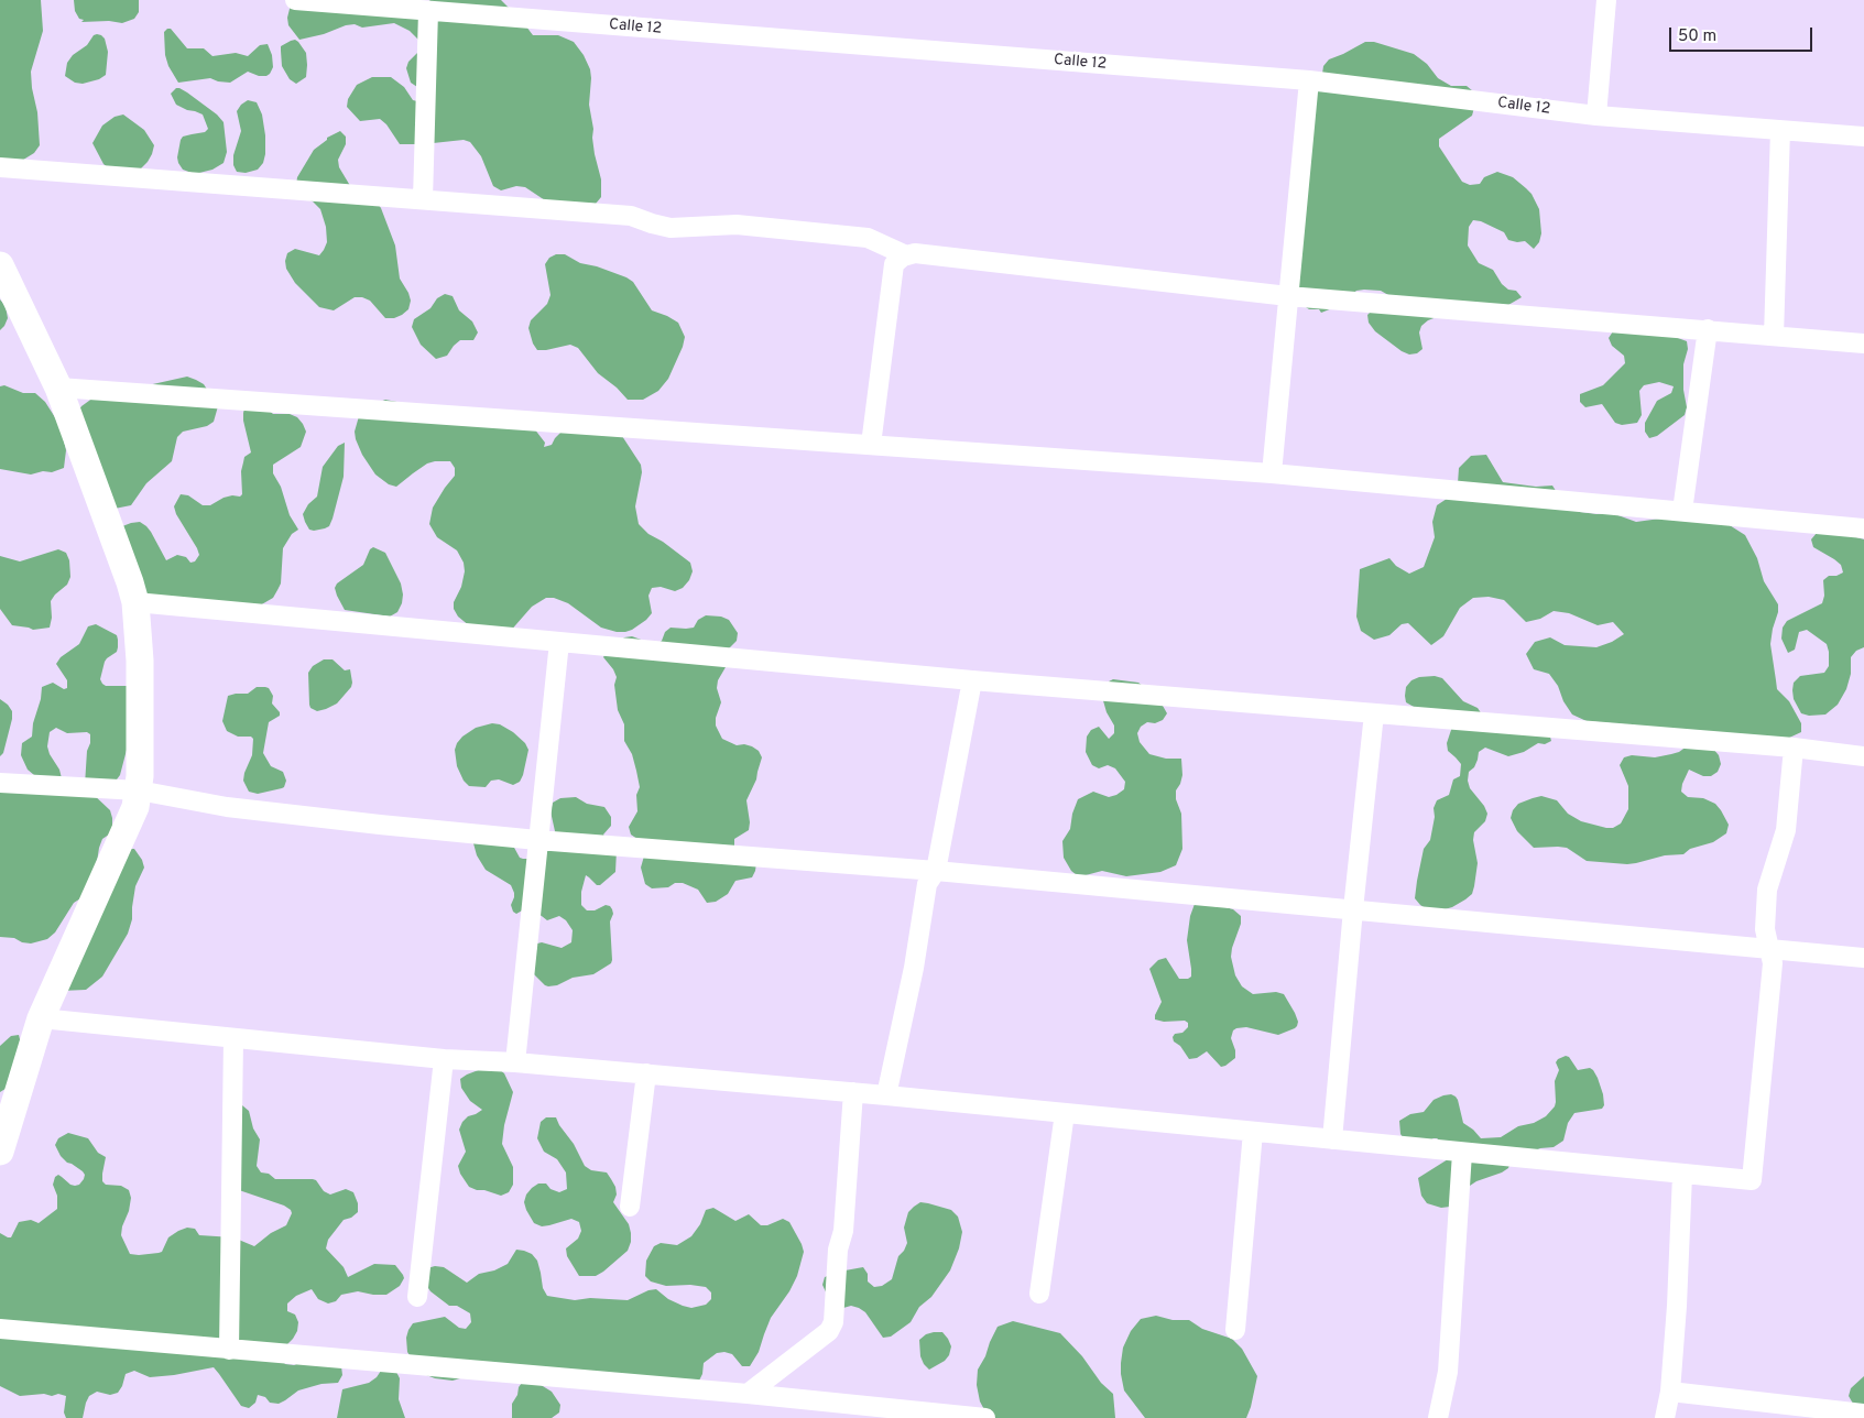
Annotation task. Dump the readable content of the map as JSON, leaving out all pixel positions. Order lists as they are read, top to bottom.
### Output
{
  "streets": {
    "street": ["Calle 12"]
  },
  "scale_bar": "50 m"
}
